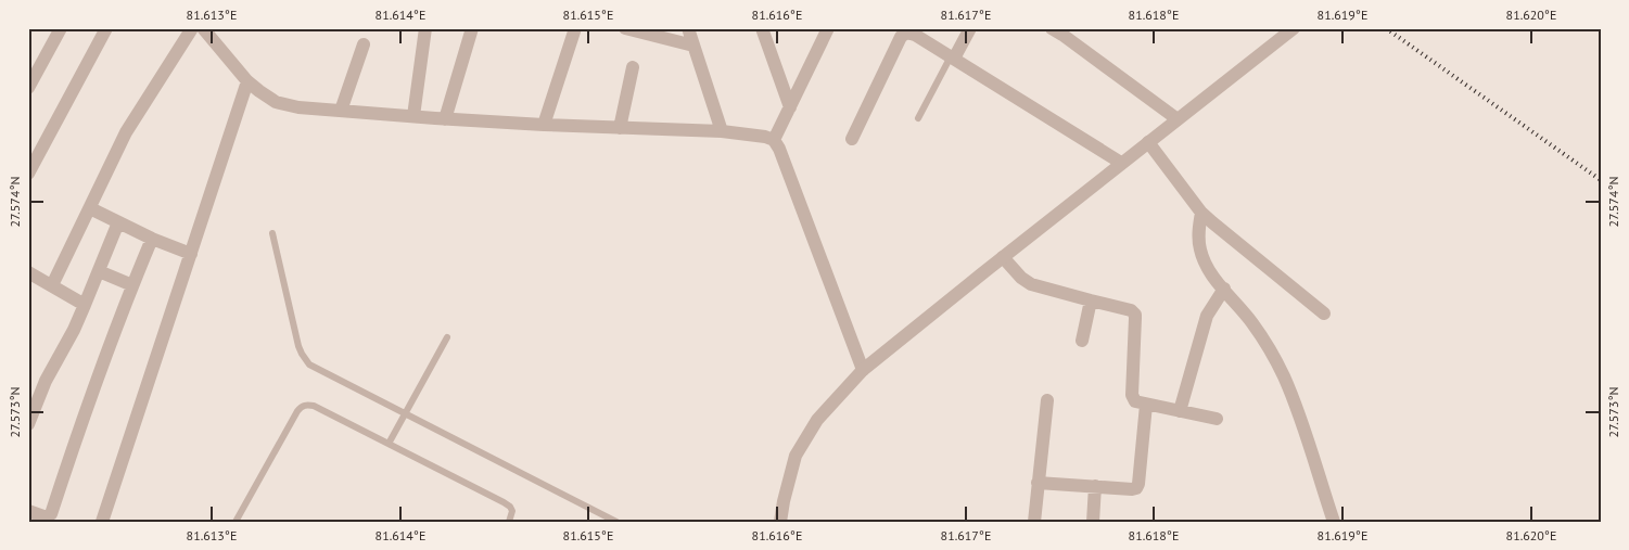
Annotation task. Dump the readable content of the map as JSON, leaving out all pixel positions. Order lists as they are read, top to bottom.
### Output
{
  "coordinates": [
    "81.613°E",
    "81.614°E",
    "81.615°E",
    "81.616°E",
    "81.617°E",
    "81.618°E",
    "81.619°E",
    "81.620°E",
    "27.574°N",
    "27.573°N"
  ]
}
